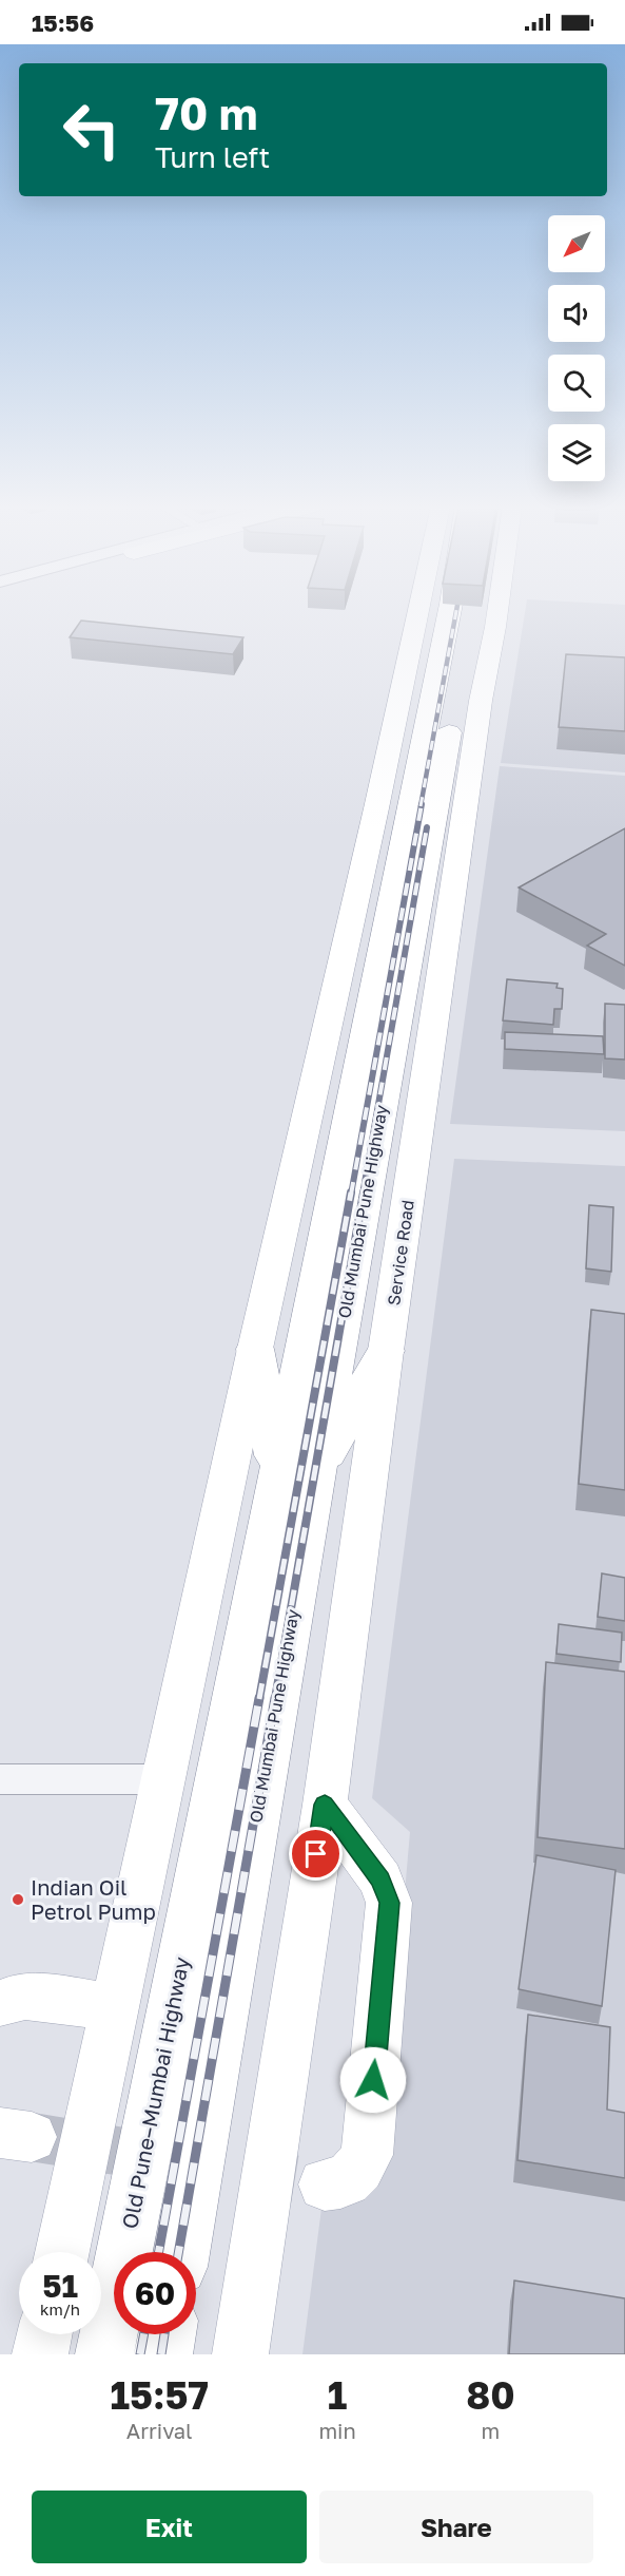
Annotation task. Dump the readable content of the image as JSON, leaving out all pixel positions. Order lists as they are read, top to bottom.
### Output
{
  "streets": {
    "highway": ["Old Mumbai Pune Highway", "Old Pune–Mumbai Highway"],
    "main road": ["Service Road"]
  },
  "crossings": [
    ["Old Mumbai Pune Highway", "Old Pune–Mumbai Highway"]
  ],
  "places": ["Indian Oil Petrol Pump"],
  "north": "bottom left",
  "page": {
    "status": "15:56",
    "turn": ["70 m", "Turn left"],
    "speed": "51 km/h",
    "limit": "60",
    "eta": [
      "15:57",
      "Arrival",
      "1",
      "min",
      "80",
      "m"
    ],
    "buttons": ["Exit", "Share"]
  }
}
